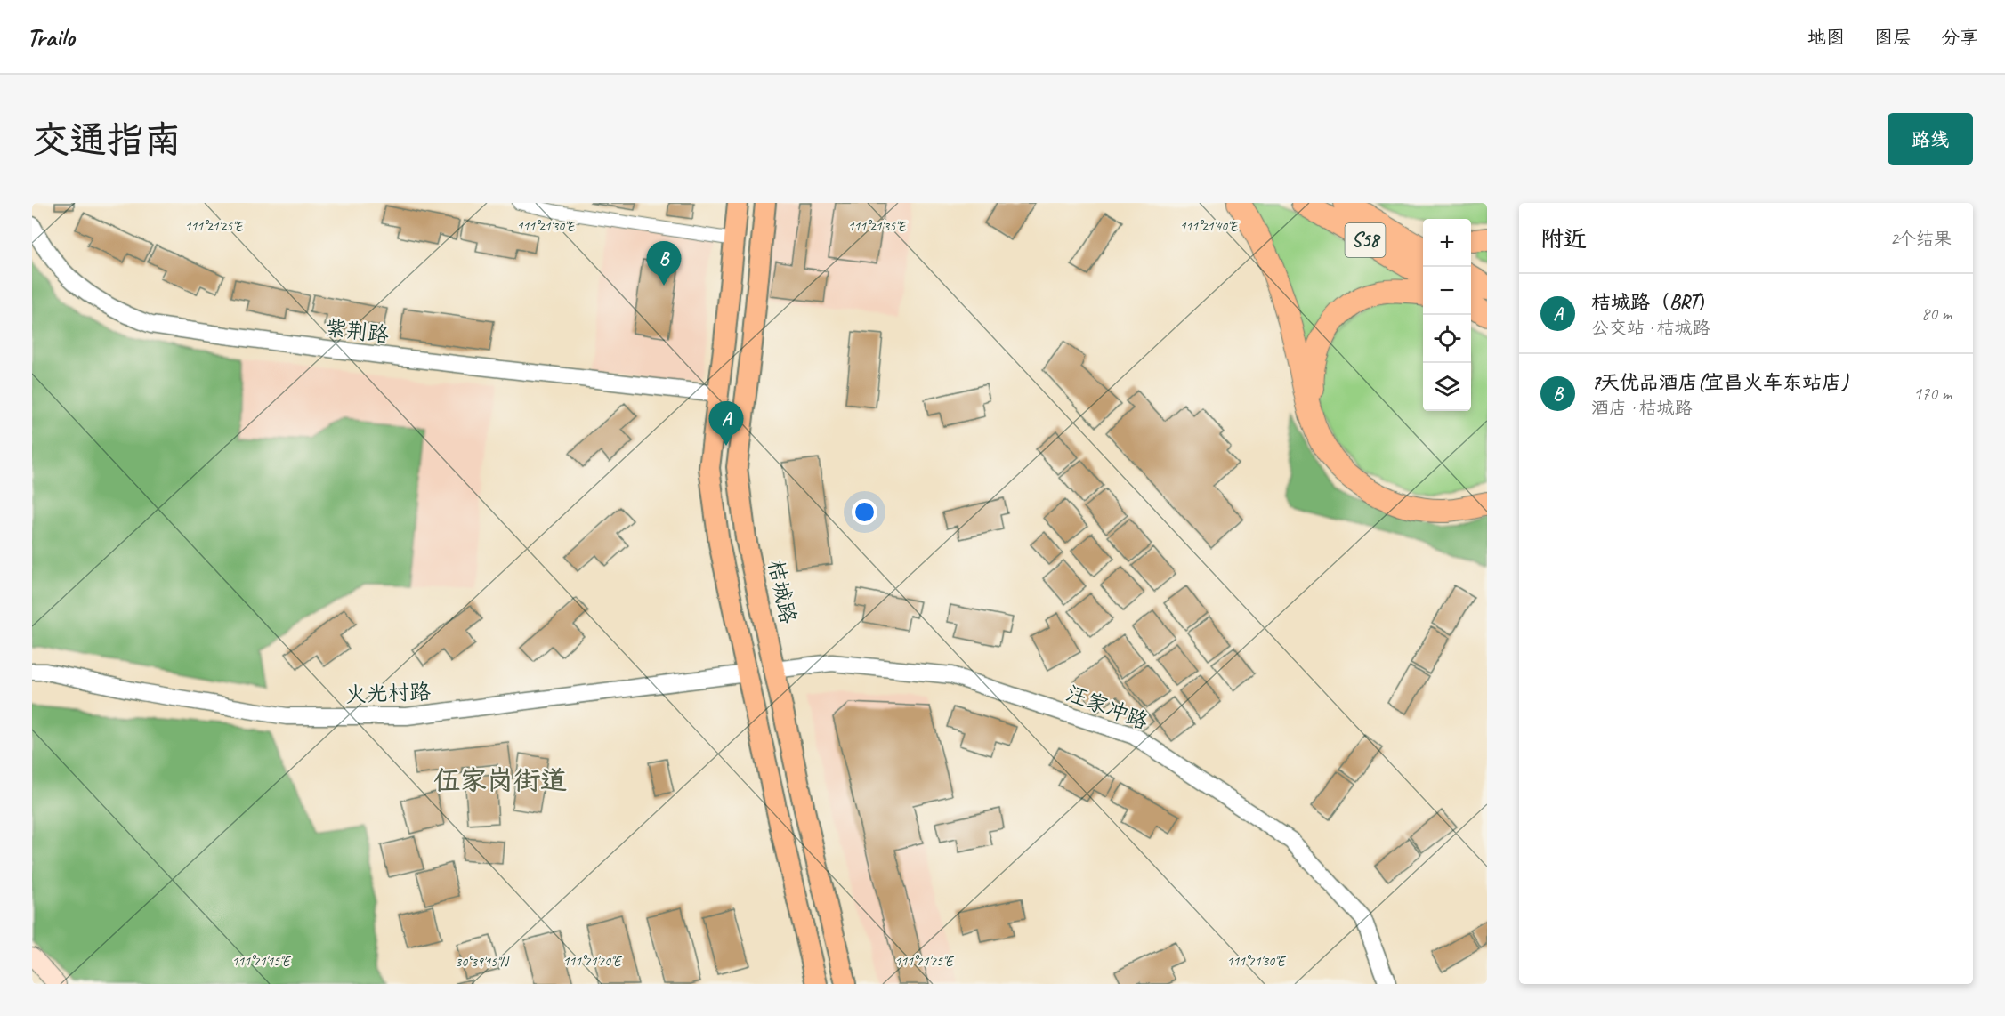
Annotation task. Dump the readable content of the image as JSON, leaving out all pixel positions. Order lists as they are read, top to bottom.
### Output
{
  "streets": {
    "highway": ["S58"],
    "main road": ["桔城路"],
    "street": ["紫荆路", "火光村路", "汪家冲路"]
  },
  "crossings": [
    ["桔城路", "汪家冲路"]
  ],
  "districts": ["伍家岗街道"],
  "page": {
    "header": "Trailo",
    "nav": ["地图", "图层", "分享"],
    "buttons": "路线",
    "title": "交通指南",
    "heading": ["附近", "2个结果"],
    "map_buttons": ["+", "−"],
    "pins": ["B", "A"],
    "list": [
      {
        "mark": "A",
        "name": "桔城路（BRT）",
        "note": "公交站 · 桔城路",
        "value": "80 m"
      },
      {
        "mark": "B",
        "name": "7天优品酒店(宜昌火车东站店)",
        "note": "酒店 · 桔城路",
        "value": "170 m"
      }
    ]
  },
  "coordinates": [
    "111°21'25\"E",
    "111°21'30\"E",
    "111°21'35\"E",
    "111°21'40\"E",
    "111°21'15\"E",
    "111°21'20\"E",
    "30°39'15\"N"
  ]
}
